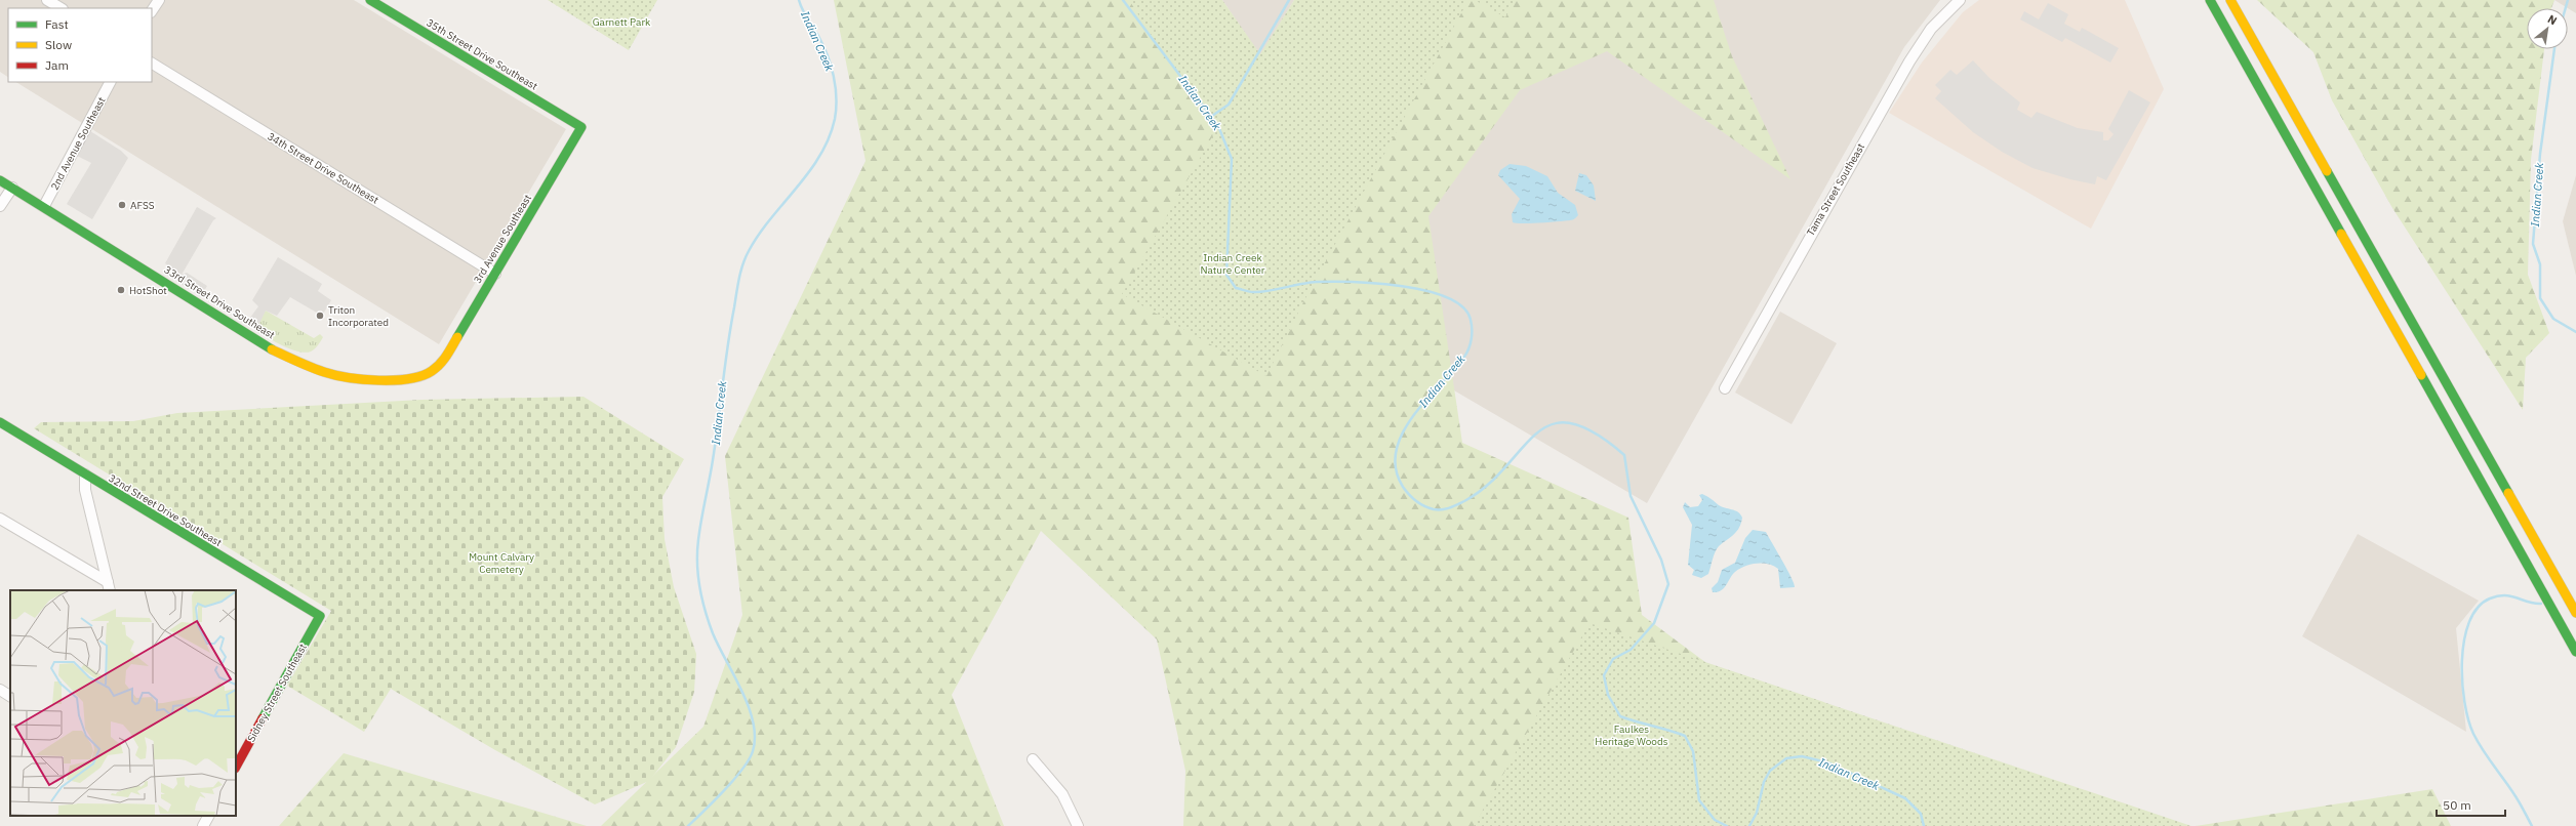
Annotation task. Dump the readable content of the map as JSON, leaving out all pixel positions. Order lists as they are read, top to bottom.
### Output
{
  "streets": {
    "main road": [
      "35th Street Drive Southeast",
      "3rd Avenue Southeast",
      "33rd Street Drive Southeast",
      "32nd Street Drive Southeast",
      "Sidney Street Southeast"
    ],
    "street": ["2nd Avenue Southeast", "34th Street Drive Southeast", "Tama Street Southeast"]
  },
  "crossings": [
    ["35th Street Drive Southeast", "3rd Avenue Southeast"],
    ["2nd Avenue Southeast", "33rd Street Drive Southeast"],
    ["34th Street Drive Southeast", "3rd Avenue Southeast"],
    ["3rd Avenue Southeast", "33rd Street Drive Southeast"],
    ["32nd Street Drive Southeast", "Sidney Street Southeast"]
  ],
  "water": ["Indian Creek"],
  "parks": [
    "Garnett Park",
    "Indian Creek Nature Center",
    "Mount Calvary Cemetery",
    "Faulkes Heritage Woods"
  ],
  "places": ["AFSS", "HotShot", "Triton Incorporated"],
  "legend": ["Fast", "Slow", "Jam"],
  "scale_bar": "50 m",
  "north": "top right"
}
